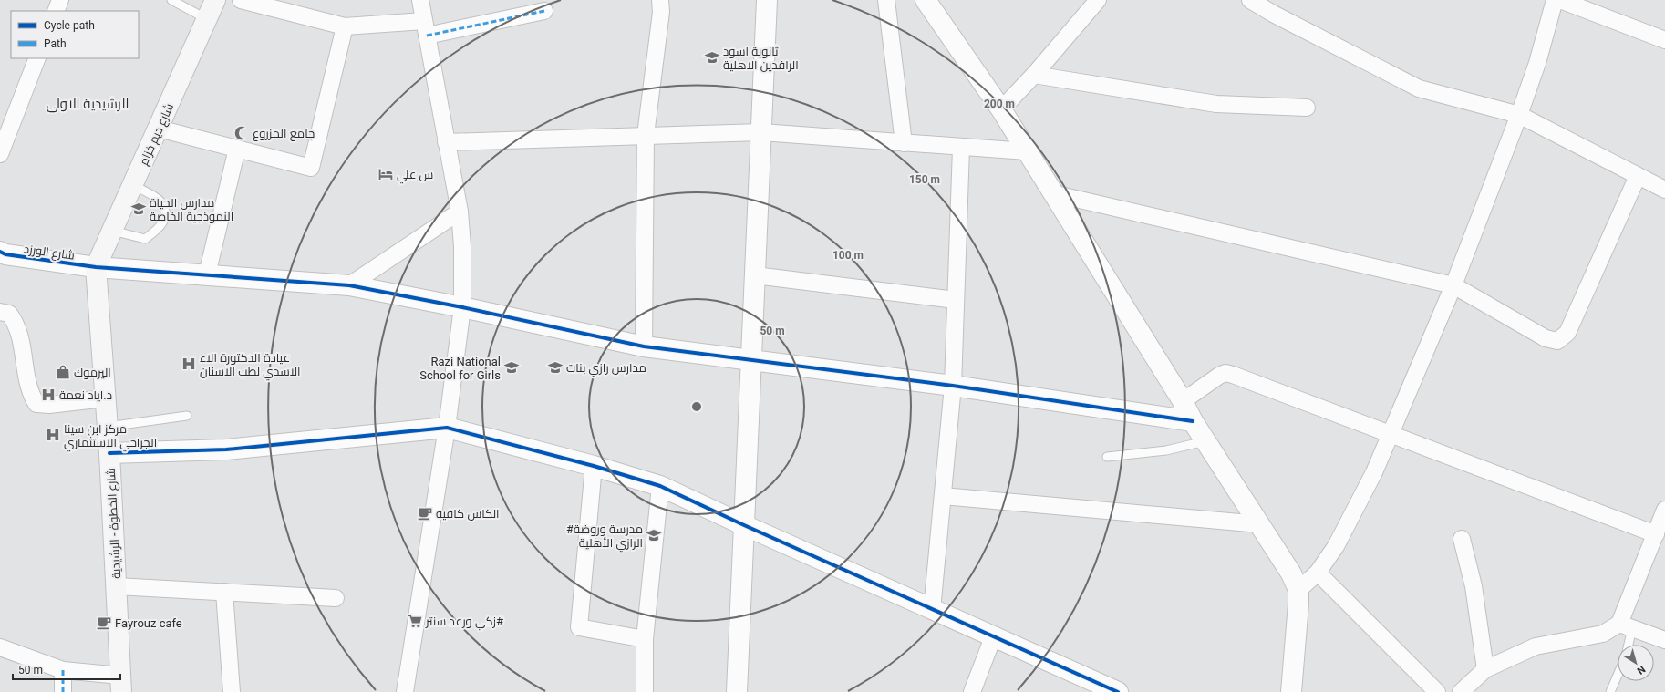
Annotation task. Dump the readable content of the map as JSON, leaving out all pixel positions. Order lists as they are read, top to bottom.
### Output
{
  "streets": {
    "main road": ["شارع ديم خزام", "شارع الخطوة - الرشيدية"],
    "street": ["شارع الورزد"]
  },
  "crossings": [
    ["شارع ديم خزام", "شارع الورزد"],
    ["شارع ديم خزام", "شارع الخطوة - الرشيدية"],
    ["شارع الورزد", "شارع الخطوة - الرشيدية"]
  ],
  "districts": ["الرشيدية الاولى"],
  "places": {
    "school or university": [
      "ثانوية اسود الرافدين الاهلية",
      "مدارس الحياة النموذجية الخاصة",
      "Razi National School for Girls",
      "مدارس رازي بنات",
      "#مدرسة وروضة الرازي الأهلية"
    ],
    "mosque": ["جامع المزروع"],
    "hotel": ["س علي"],
    "hospital": ["عيادة الدكتورة الاء الاسدي لطب الاسنان", "د.اياد نعمة", "مركز ابن سينا الجراحي الاستثماري"],
    "shop": ["اليرموك"],
    "cafe": ["الكاس كافيه", "Fayrouz cafe"],
    "supermarket": ["زكي ورعد سنتر#"]
  },
  "legend": ["Cycle path", "Path"],
  "scale_bar": "50 m",
  "north": "bottom right",
  "rings": [
    "200 m",
    "150 m",
    "100 m",
    "50 m"
  ]
}
